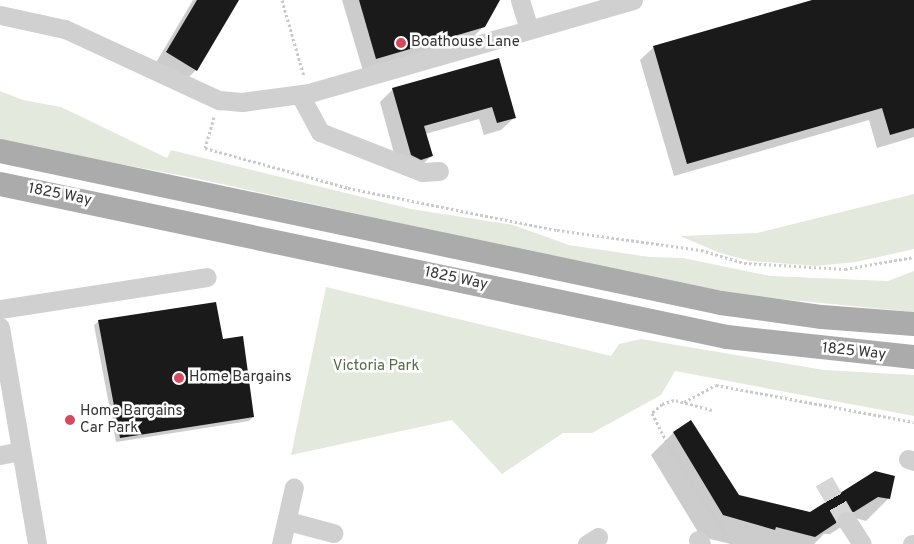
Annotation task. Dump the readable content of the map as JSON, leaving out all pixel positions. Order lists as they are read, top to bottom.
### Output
{
  "streets": {
    "main road": ["1825 Way"]
  },
  "parks": ["Victoria Park"],
  "places": ["Boathouse Lane", "Home Bargains", "Home Bargains Car Park"]
}
